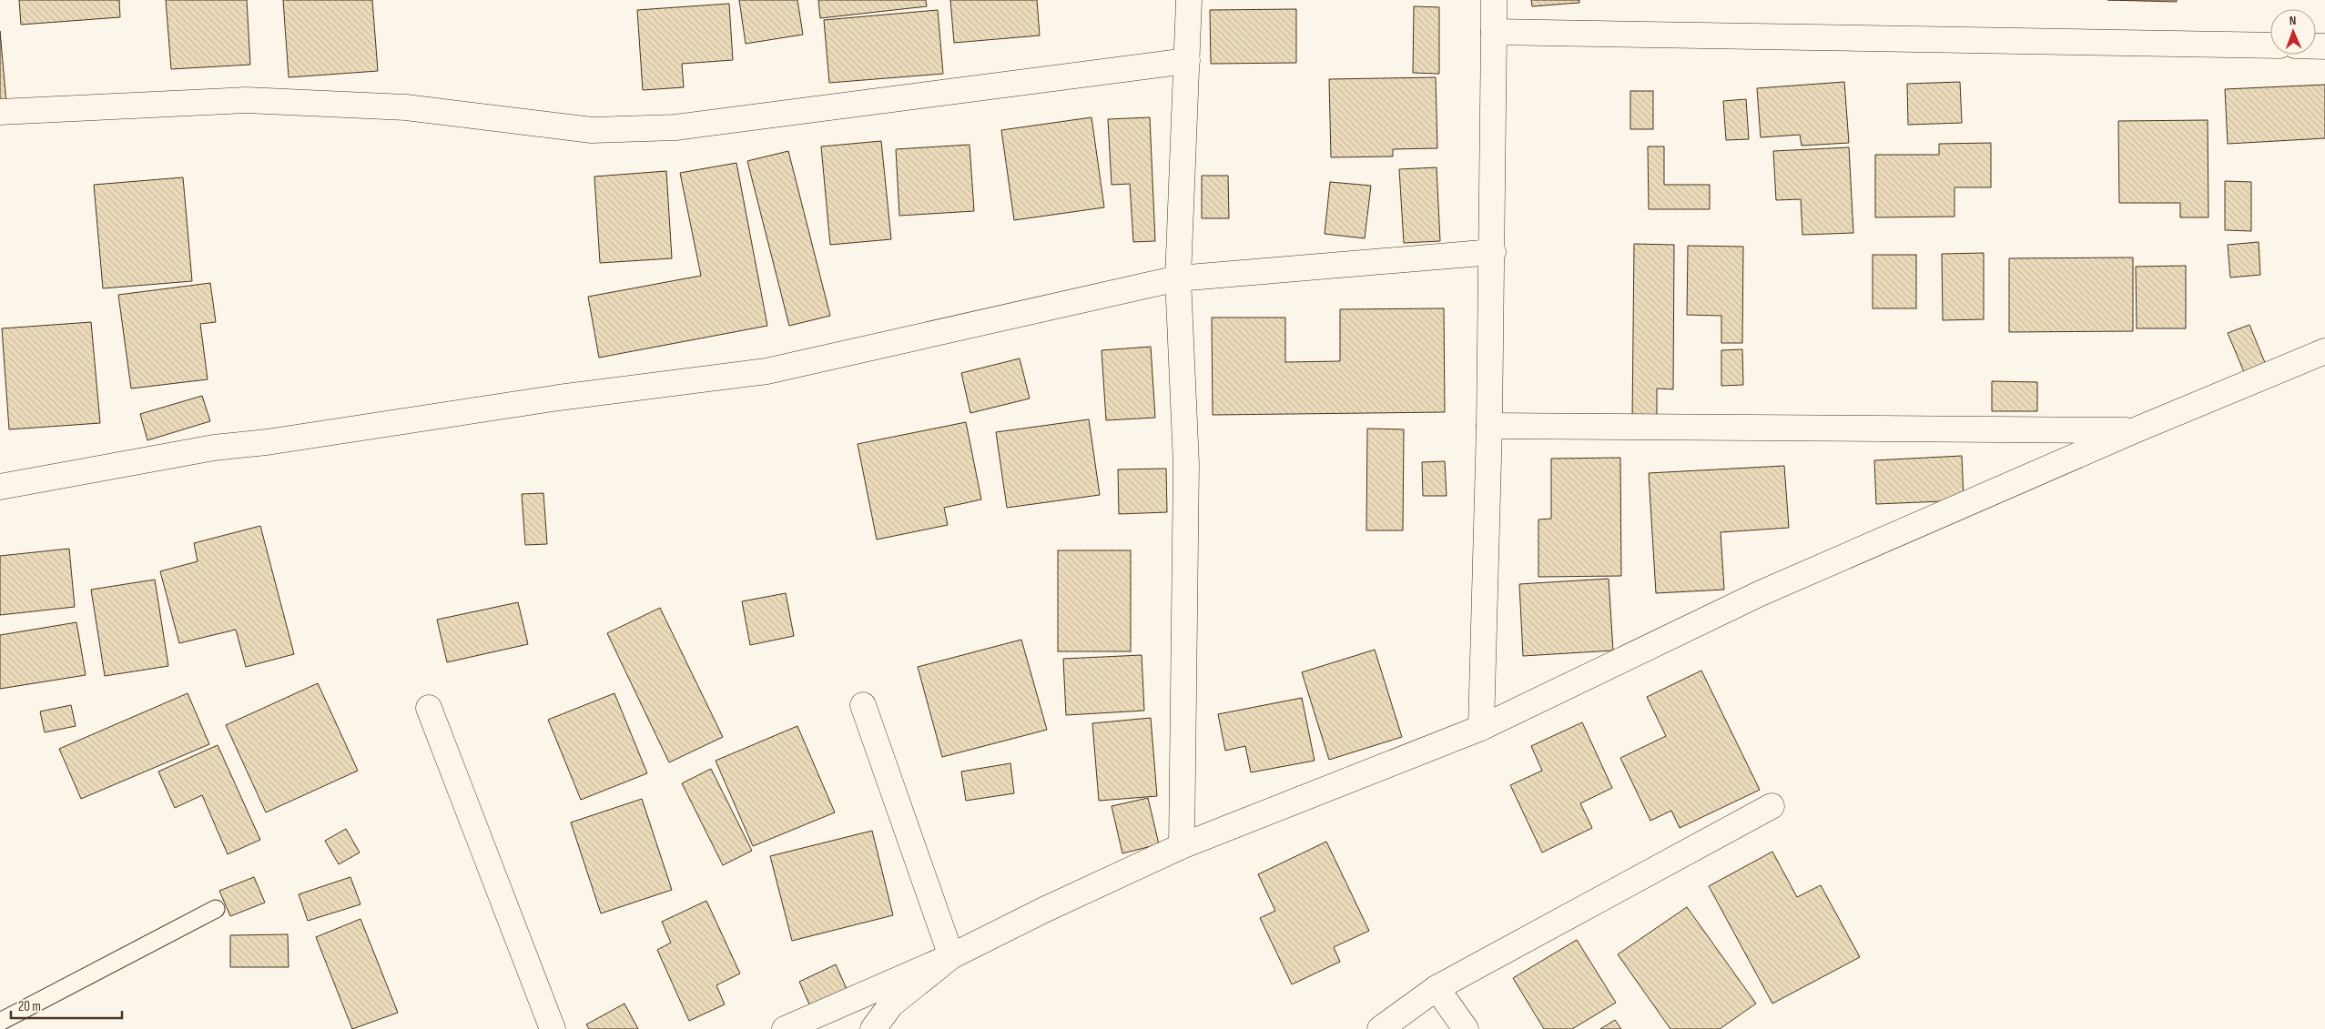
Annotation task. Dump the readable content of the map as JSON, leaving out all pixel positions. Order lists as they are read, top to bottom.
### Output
{
  "scale_bar": "20 m",
  "north": "top"
}
